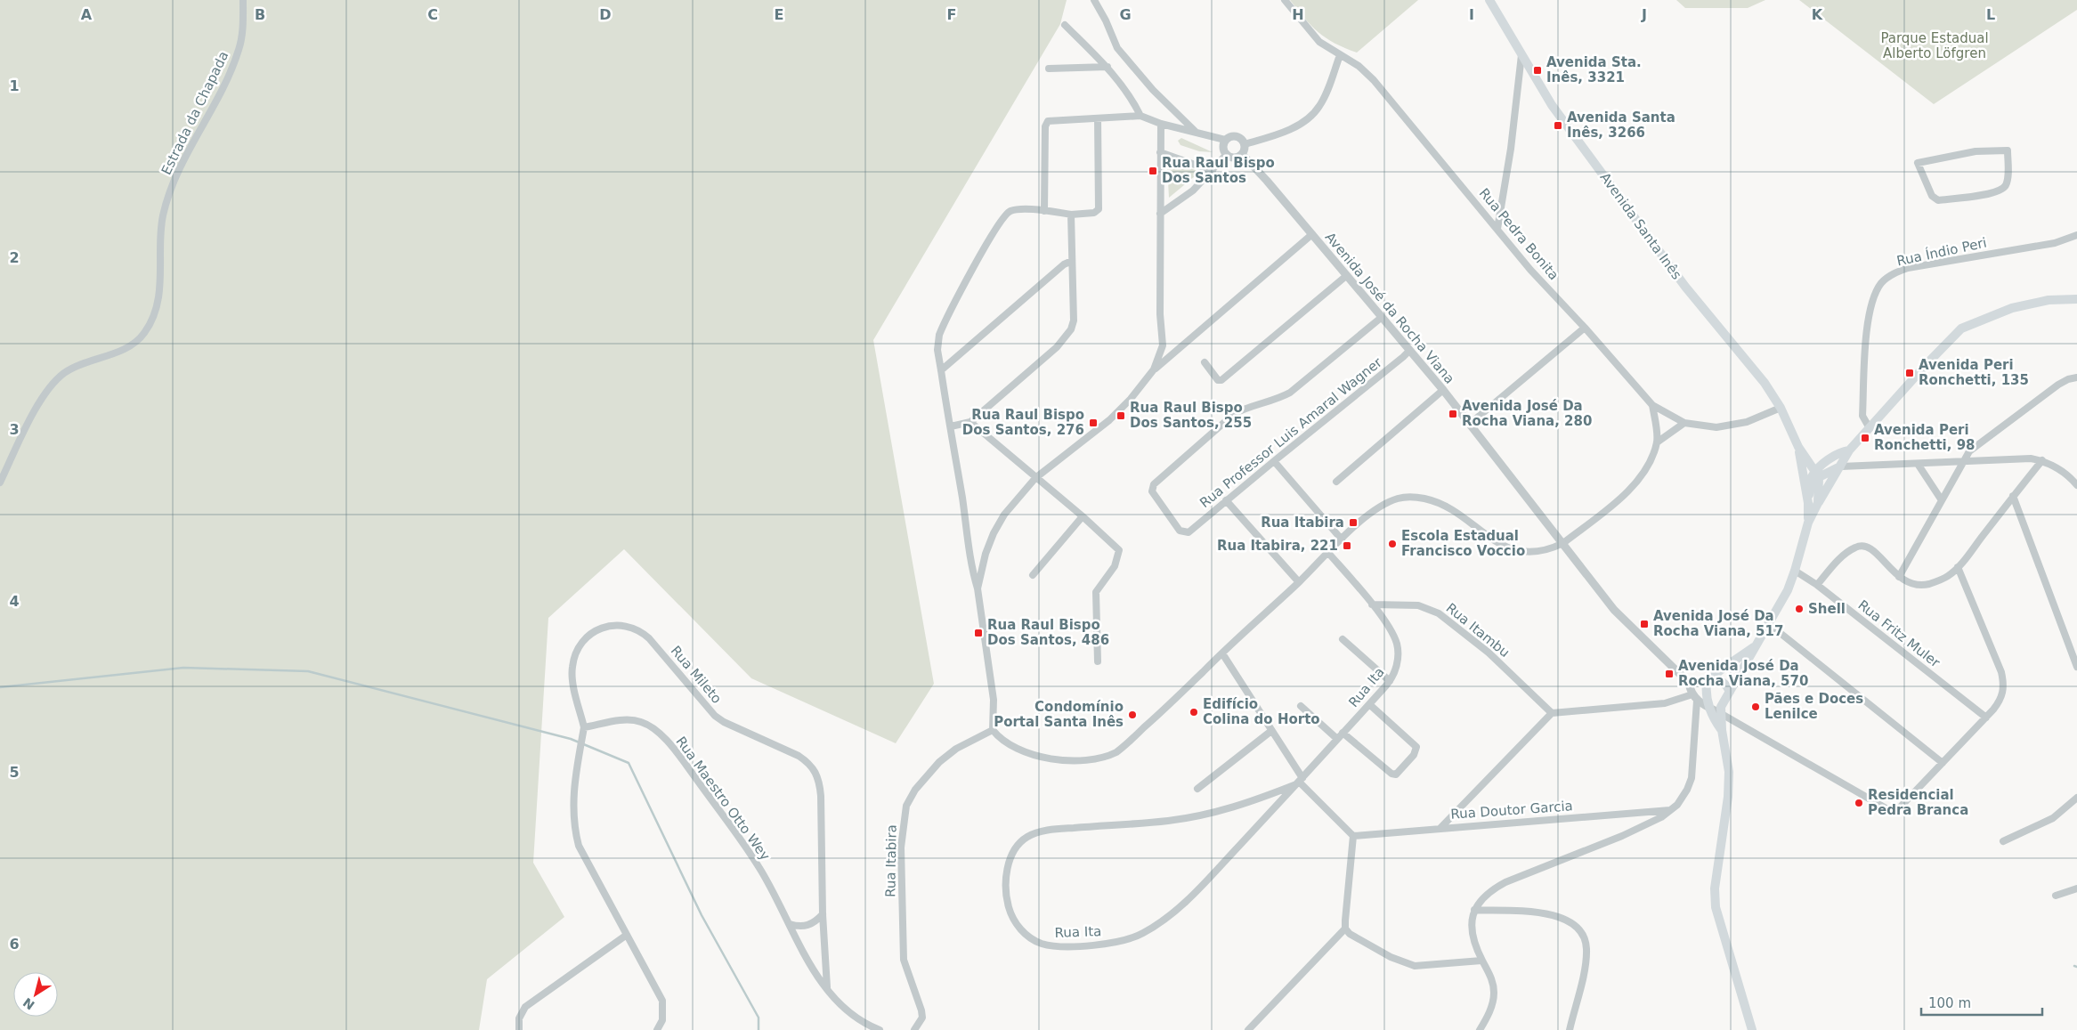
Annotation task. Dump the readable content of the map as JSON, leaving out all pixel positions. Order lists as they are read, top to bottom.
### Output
{
  "streets": {
    "main road": ["Avenida Santa Inês"],
    "street": [
      "Estrada da Chapada",
      "Rua Pedra Bonita",
      "Rua Índio Peri",
      "Avenida José da Rocha Viana",
      "Rua Professor Luis Amaral Wagner",
      "Rua Itambu",
      "Rua Fritz Muler",
      "Rua Mileto",
      "Rua Ita",
      "Rua Maestro Otto Wey",
      "Rua Doutor Garcia",
      "Rua Itabira"
    ]
  },
  "crossings": [
    ["Avenida José da Rocha Viana", "Rua Professor Luis Amaral Wagner"],
    ["Rua Itambu", "Rua Ita"],
    ["Rua Mileto", "Rua Maestro Otto Wey"]
  ],
  "parks": ["Parque Estadual Alberto Löfgren"],
  "places": {
    "transit": [
      "Avenida Sta. Inês, 3321",
      "Avenida Santa Inês, 3266",
      "Rua Raul Bispo Dos Santos",
      "Avenida Peri Ronchetti, 135",
      "Avenida José Da Rocha Viana, 280",
      "Rua Raul Bispo Dos Santos, 255",
      "Rua Raul Bispo Dos Santos, 276",
      "Avenida Peri Ronchetti, 98",
      "Rua Itabira",
      "Rua Itabira, 221",
      "Avenida José Da Rocha Viana, 517",
      "Rua Raul Bispo Dos Santos, 486",
      "Avenida José Da Rocha Viana, 570"
    ],
    "other": [
      "Escola Estadual Francisco Voccio",
      "Shell",
      "Pães e Doces Lenilce",
      "Edifício Colina do Horto",
      "Condomínio Portal Santa Inês",
      "Residencial Pedra Branca"
    ]
  },
  "scale_bar": "100 m",
  "north": "bottom left",
  "grid": {
    "columns": [
      "A",
      "B",
      "C",
      "D",
      "E",
      "F",
      "G",
      "H",
      "I",
      "J",
      "K",
      "L"
    ],
    "rows": [
      "1",
      "2",
      "3",
      "4",
      "5",
      "6"
    ]
  }
}
